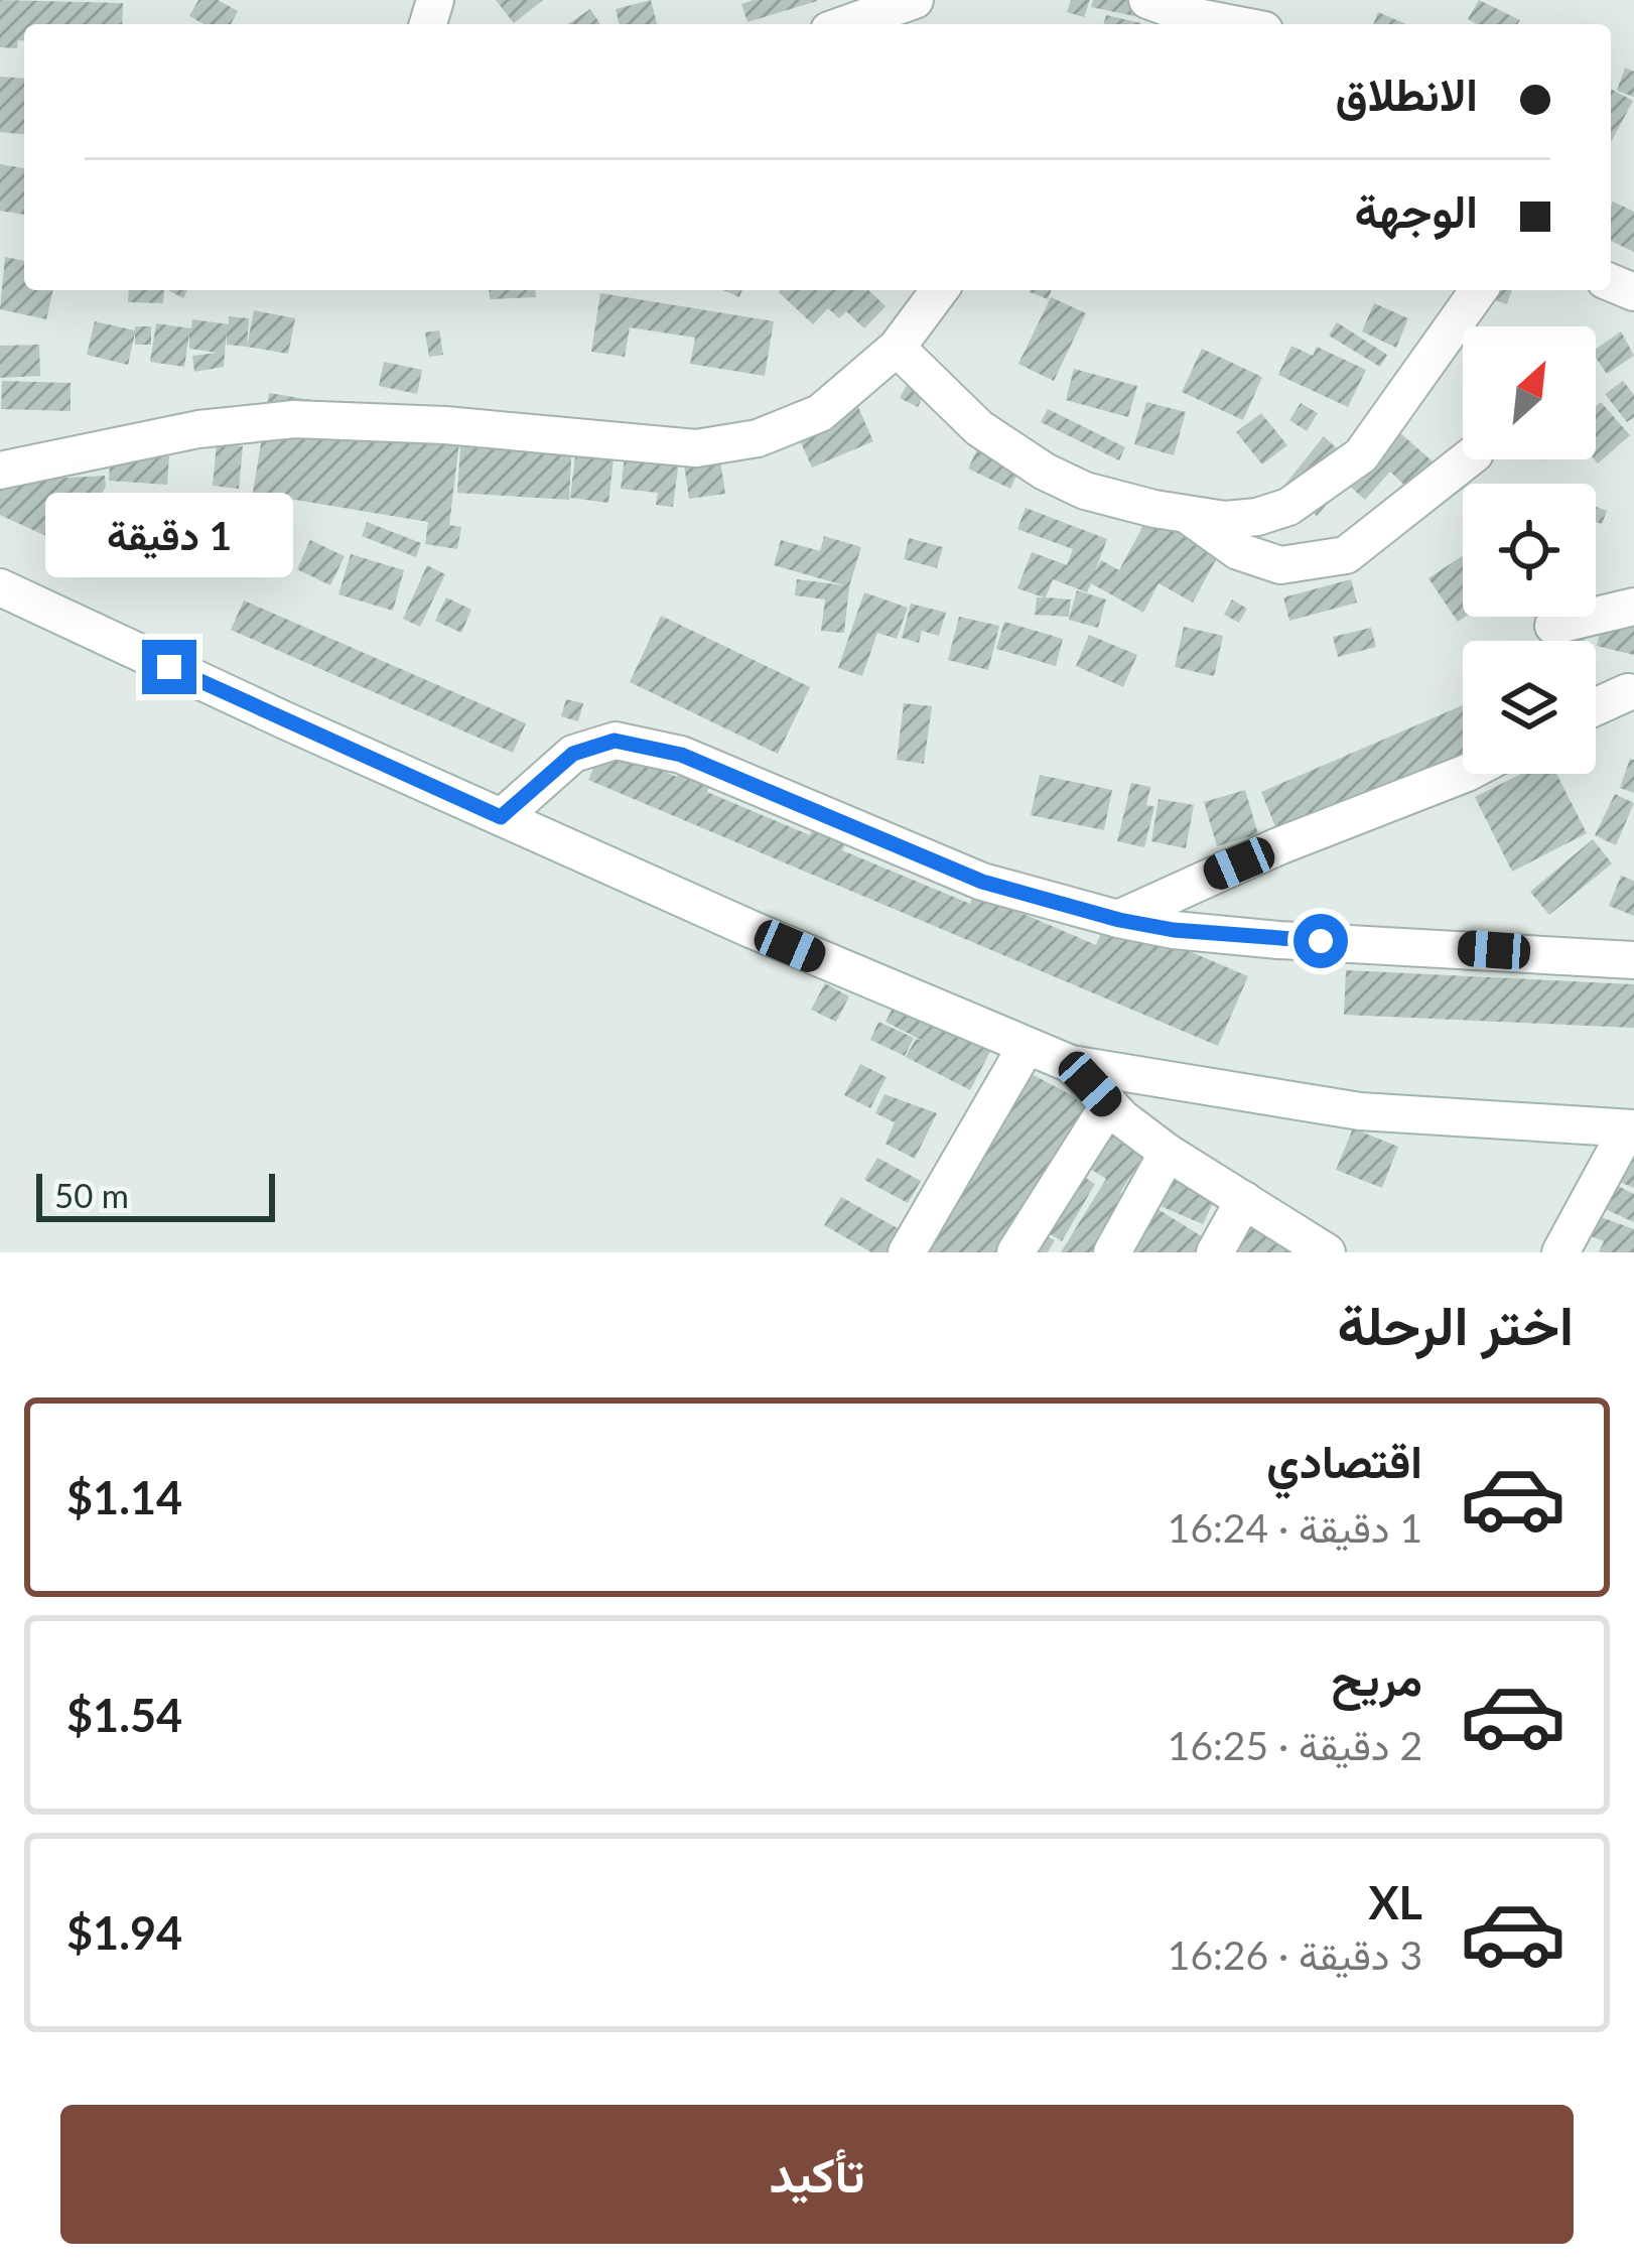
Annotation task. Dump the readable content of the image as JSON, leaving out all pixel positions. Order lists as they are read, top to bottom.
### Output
{
  "scale_bar": "50 m",
  "north": "top right",
  "page": {
    "banner": ["الانطلاق", "الوجهة"],
    "bubble": "1 دقيقة",
    "scale": "50 m",
    "heading": "اختر الرحلة",
    "list": [
      {
        "name": "اقتصادي",
        "note": "1 دقيقة · 16:24",
        "value": "$1.14"
      },
      {
        "name": "مريح",
        "note": "2 دقيقة · 16:25",
        "value": "$1.54"
      },
      {
        "name": "XL",
        "note": "3 دقيقة · 16:26",
        "value": "$1.94"
      }
    ],
    "buttons": "تأكيد"
  }
}
